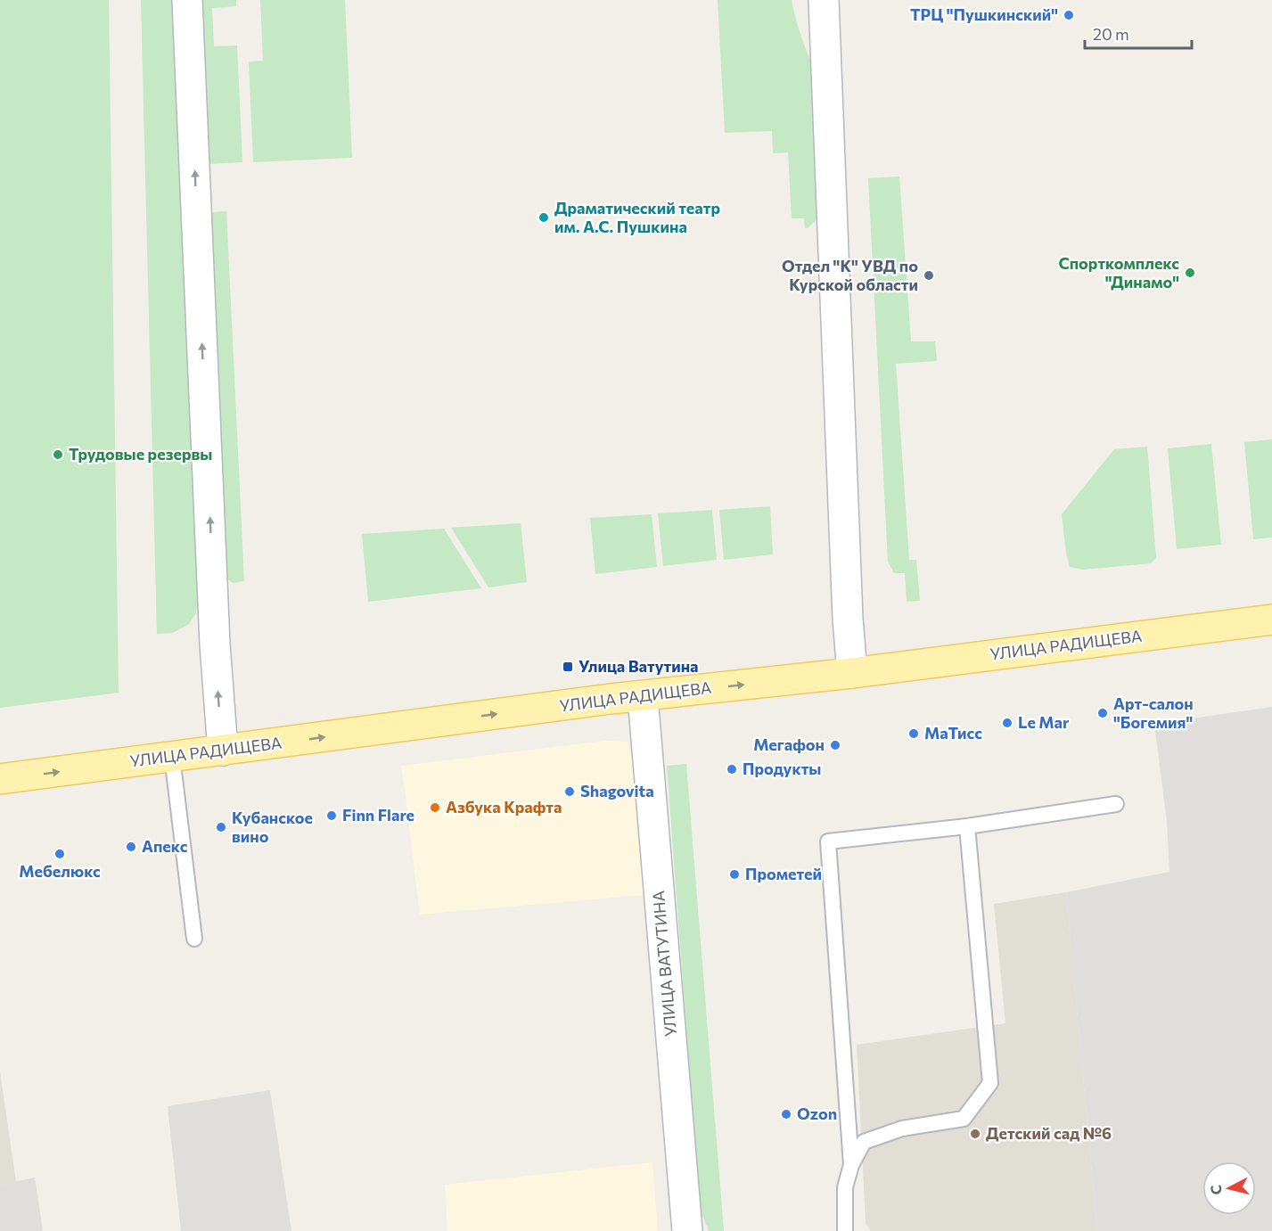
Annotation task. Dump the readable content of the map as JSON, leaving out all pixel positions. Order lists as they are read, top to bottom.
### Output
{
  "streets": {
    "main road": ["УЛИЦА РАДИЩЕВА"],
    "street": ["УЛИЦА ВАТУТИНА"]
  },
  "crossings": [
    ["УЛИЦА РАДИЩЕВА", "УЛИЦА ВАТУТИНА"]
  ],
  "one_way": ["УЛИЦА РАДИЩЕВА"],
  "places": {
    "other": [
      "ТРЦ \"Пушкинский\"",
      "Драматический театр им. А.С. Пушкина",
      "Спорткомплекс \"Динамо\"",
      "Отдел \"К\" УВД по Курской области",
      "Трудовые резервы",
      "Арт-салон \"Богемия\"",
      "Le Mar",
      "МаТисс",
      "Мегафон",
      "Продукты",
      "Shagovita",
      "Азбука Крафта",
      "Finn Flare",
      "Кубанское вино",
      "Апекс",
      "Мебелюкс",
      "Прометей",
      "Ozon",
      "Детский сад №6"
    ],
    "transit": ["Улица Ватутина"]
  },
  "scale_bar": "20 m",
  "north": "left"
}
